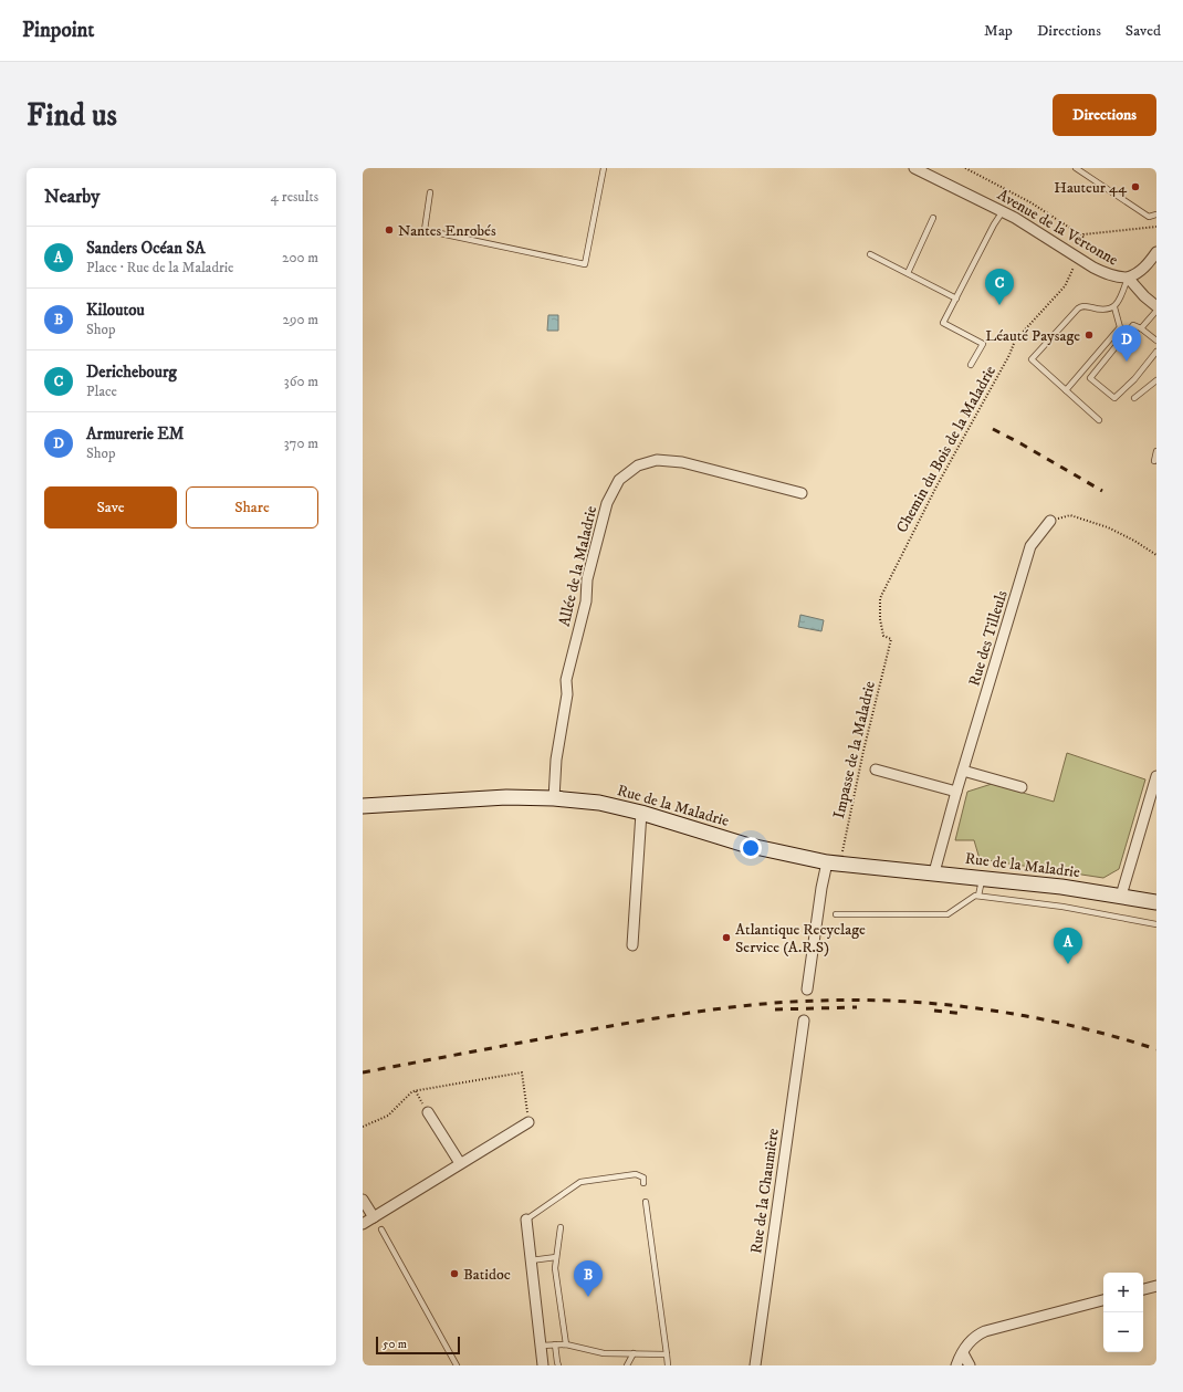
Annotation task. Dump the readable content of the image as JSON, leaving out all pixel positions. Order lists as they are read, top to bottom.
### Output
{
  "streets": {
    "street": [
      "Avenue de la Vertonne",
      "Allée de la Maladrie",
      "Rue des Tilleuls",
      "Rue de la Maladrie",
      "Rue de la Chaumière"
    ],
    "path": ["Chemin du Bois de la Maladrie", "Impasse de la Maladrie"]
  },
  "crossings": [
    ["Avenue de la Vertonne", "Chemin du Bois de la Maladrie"],
    ["Chemin du Bois de la Maladrie", "Impasse de la Maladrie"],
    ["Allée de la Maladrie", "Rue de la Maladrie"],
    ["Rue des Tilleuls", "Rue de la Maladrie"],
    ["Impasse de la Maladrie", "Rue de la Maladrie"]
  ],
  "places": [
    "Hauteur 44",
    "Nantes Enrobés",
    "Léauté Paysage",
    "Atlantique Recyclage Service (A.R.S)",
    "Batidoc"
  ],
  "scale_bar": "50 m",
  "page": {
    "header": "Pinpoint",
    "nav": ["Map", "Directions", "Saved"],
    "buttons": [
      "Directions",
      ["Save", "Share"]
    ],
    "title": "Find us",
    "heading": ["Nearby", "4 results"],
    "list": [
      {
        "mark": "A",
        "name": "Sanders Océan SA",
        "note": "Place · Rue de la Maladrie",
        "value": "200 m"
      },
      {
        "mark": "B",
        "name": "Kiloutou",
        "note": "Shop",
        "value": "290 m"
      },
      {
        "mark": "C",
        "name": "Derichebourg",
        "note": "Place",
        "value": "360 m"
      },
      {
        "mark": "D",
        "name": "Armurerie EM",
        "note": "Shop",
        "value": "370 m"
      }
    ],
    "pins": [
      "C",
      "D",
      "A",
      "B"
    ],
    "map_buttons": ["+", "−"],
    "scale": "50 m"
  }
}
